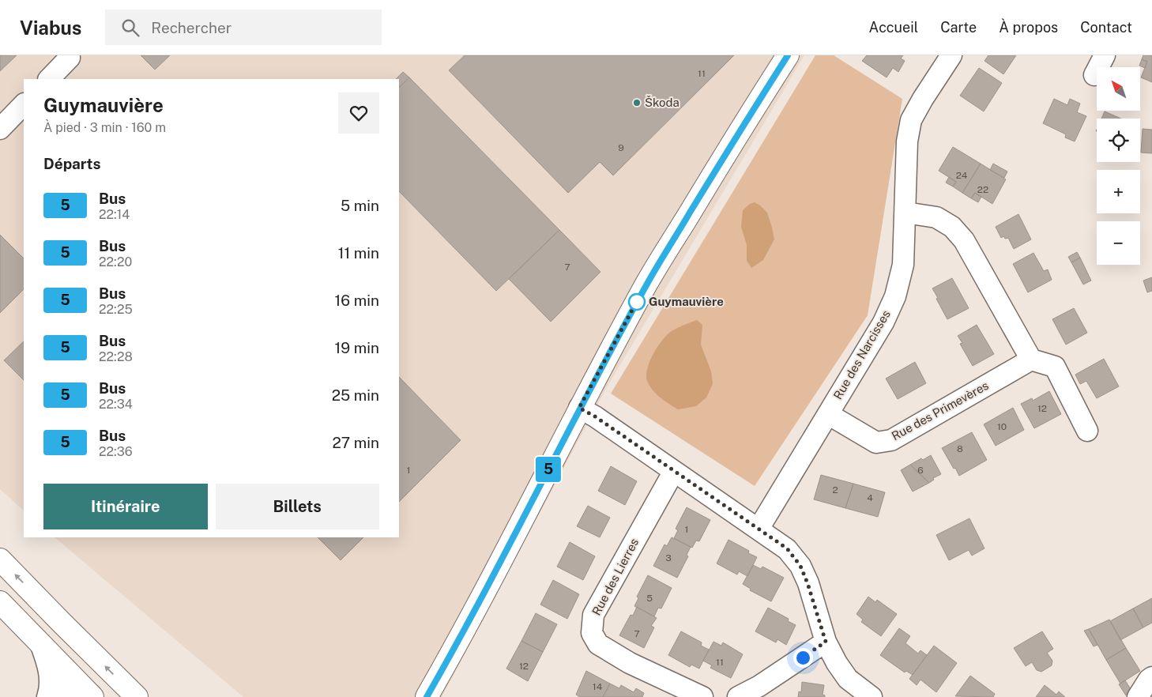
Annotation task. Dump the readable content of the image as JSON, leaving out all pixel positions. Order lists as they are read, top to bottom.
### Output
{
  "streets": {
    "street": ["Rue des Narcisses", "Rue des Primevères", "Rue des Lierres"]
  },
  "crossings": [
    ["Rue des Narcisses", "Rue des Primevères"]
  ],
  "places": ["Škoda", "Guymauvière"],
  "lines": ["bus line 5"],
  "house_numbers": [
    "11",
    "9",
    "24",
    "22",
    "7",
    "12",
    "10",
    "8",
    "1",
    "6",
    "2",
    "4",
    "1",
    "3",
    "5",
    "7",
    "11",
    "12",
    "14"
  ],
  "north": "top left",
  "page": {
    "header": "Viabus",
    "search": "Rechercher",
    "nav": [
      "Accueil",
      "Carte",
      "À propos",
      "Contact"
    ],
    "on_map": "5",
    "map_buttons": ["+", "−"],
    "heading": [
      ["Guymauvière", "À pied · 3 min · 160 m"],
      "Départs"
    ],
    "list": [
      {
        "mark": "5",
        "name": "Bus",
        "note": "22:14",
        "value": "5 min"
      },
      {
        "mark": "5",
        "name": "Bus",
        "note": "22:20",
        "value": "11 min"
      },
      {
        "mark": "5",
        "name": "Bus",
        "note": "22:25",
        "value": "16 min"
      },
      {
        "mark": "5",
        "name": "Bus",
        "note": "22:28",
        "value": "19 min"
      },
      {
        "mark": "5",
        "name": "Bus",
        "note": "22:34",
        "value": "25 min"
      },
      {
        "mark": "5",
        "name": "Bus",
        "note": "22:36",
        "value": "27 min"
      }
    ],
    "buttons": ["Itinéraire", "Billets"]
  }
}
